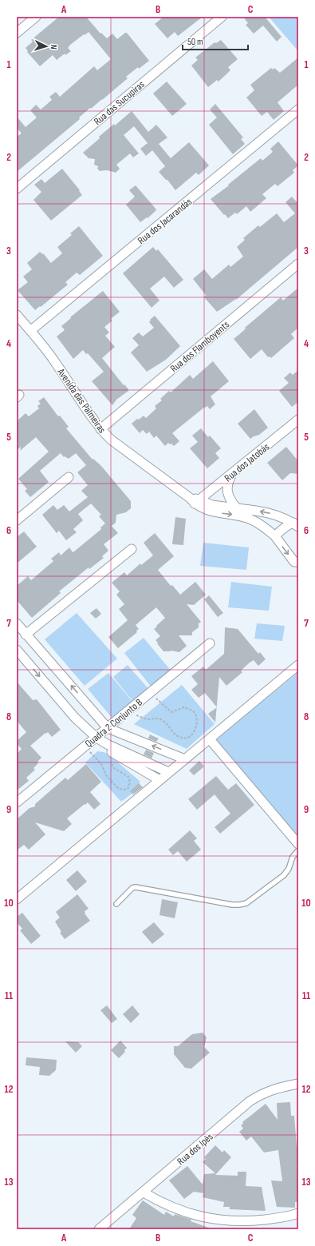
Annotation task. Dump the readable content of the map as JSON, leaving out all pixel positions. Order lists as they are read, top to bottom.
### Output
{
  "streets": {
    "street": [
      "Rua das Sucupiras",
      "Rua dos Jacarandás",
      "Rua dos Flamboyents",
      "Avenida das Palmeiras",
      "Rua dos Jatobás",
      "Quadra 2 Conjunto B",
      "Rua dos Ipês"
    ]
  },
  "crossings": [
    ["Rua dos Jacarandás", "Avenida das Palmeiras"],
    ["Rua dos Flamboyents", "Avenida das Palmeiras"],
    ["Avenida das Palmeiras", "Rua dos Jatobás"]
  ],
  "scale_bar": "50 m",
  "north": "right",
  "grid": {
    "columns": ["A", "B", "C"],
    "rows": [
      "1",
      "2",
      "3",
      "4",
      "5",
      "6",
      "7",
      "8",
      "9",
      "10",
      "11",
      "12",
      "13"
    ]
  }
}
